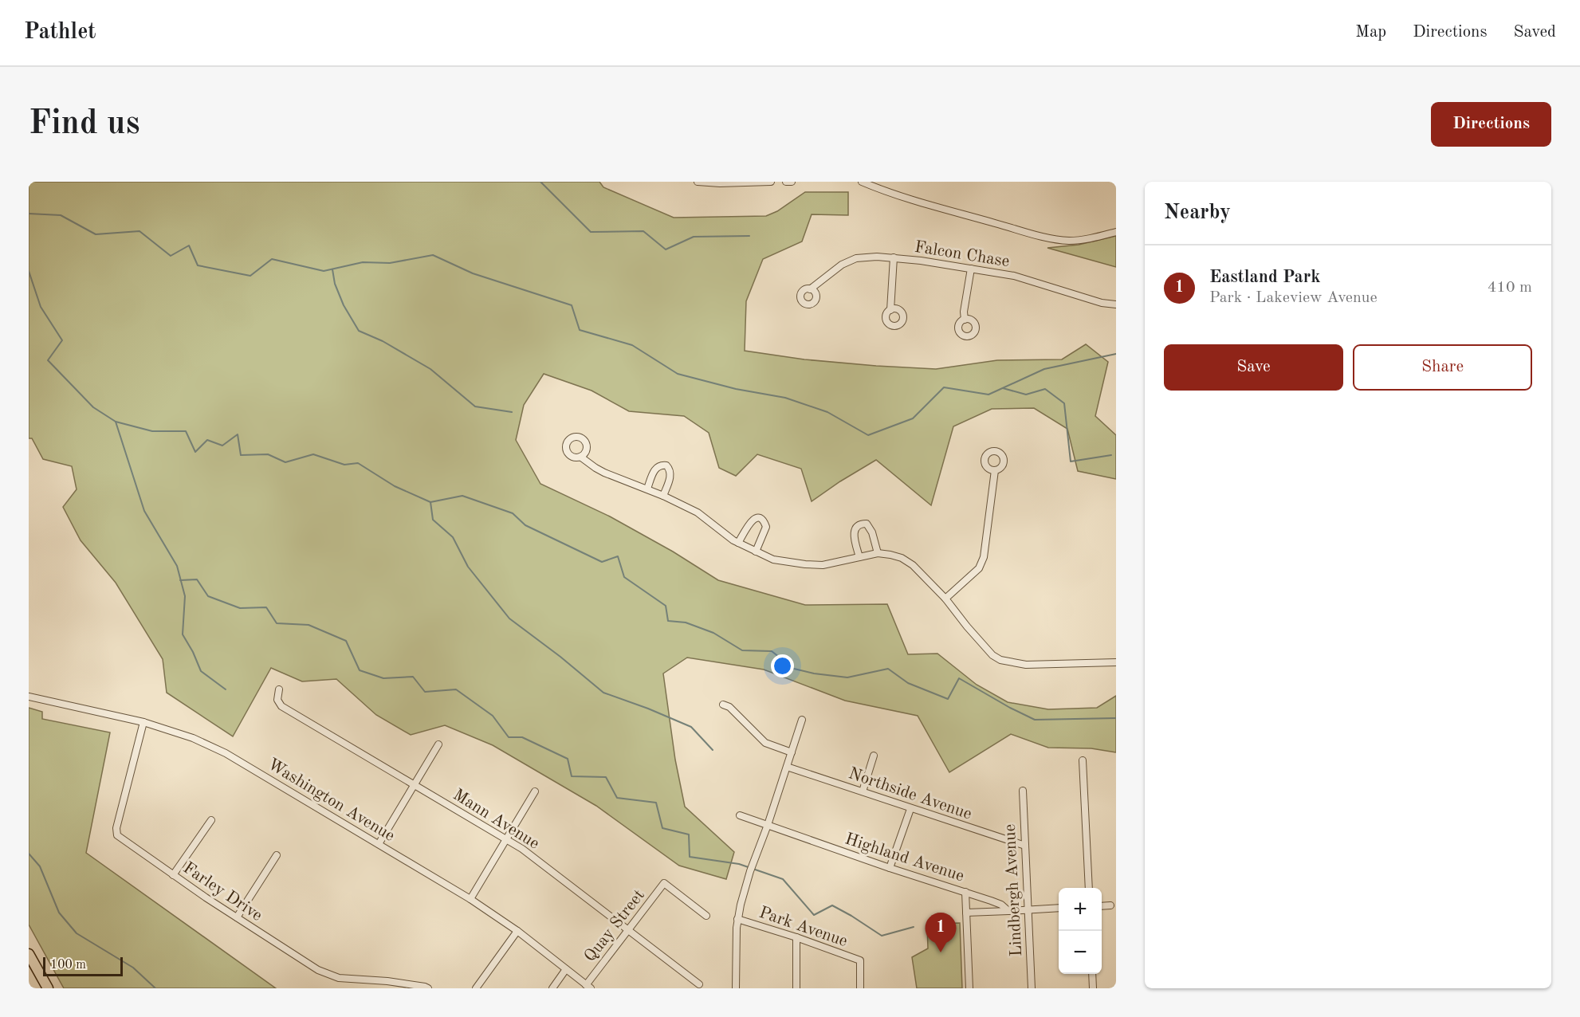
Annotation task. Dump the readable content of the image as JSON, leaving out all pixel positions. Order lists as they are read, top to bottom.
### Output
{
  "streets": {
    "street": [
      "Falcon Chase",
      "Northside Avenue",
      "Washington Avenue",
      "Mann Avenue",
      "Highland Avenue",
      "Lindbergh Avenue",
      "Farley Drive",
      "Quay Street",
      "Park Avenue"
    ]
  },
  "crossings": [
    ["Northside Avenue", "Lindbergh Avenue"],
    ["Washington Avenue", "Farley Drive"],
    ["Washington Avenue", "Quay Street"],
    ["Mann Avenue", "Quay Street"]
  ],
  "scale_bar": "100 m",
  "page": {
    "header": "Pathlet",
    "nav": ["Map", "Directions", "Saved"],
    "buttons": [
      "Directions",
      ["Save", "Share"]
    ],
    "title": "Find us",
    "heading": "Nearby",
    "list": [
      {
        "mark": "1",
        "name": "Eastland Park",
        "note": "Park · Lakeview Avenue",
        "value": "410 m"
      }
    ],
    "map_buttons": ["+", "−"],
    "pins": "1",
    "scale": "100 m"
  }
}
